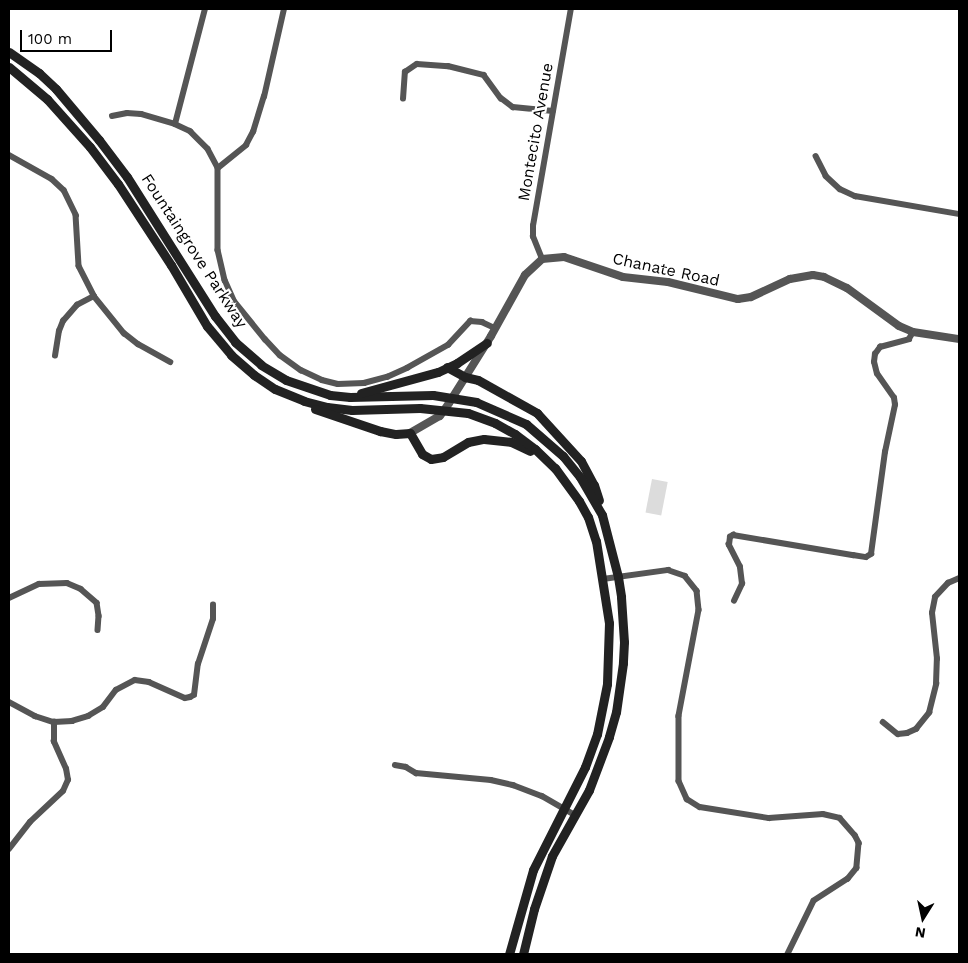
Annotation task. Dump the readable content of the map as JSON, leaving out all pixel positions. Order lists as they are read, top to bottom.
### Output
{
  "streets": {
    "main road": ["Fountaingrove Parkway"],
    "street": ["Montecito Avenue", "Chanate Road"]
  },
  "crossings": [
    ["Montecito Avenue", "Chanate Road"]
  ],
  "scale_bar": "100 m",
  "north": "bottom"
}
